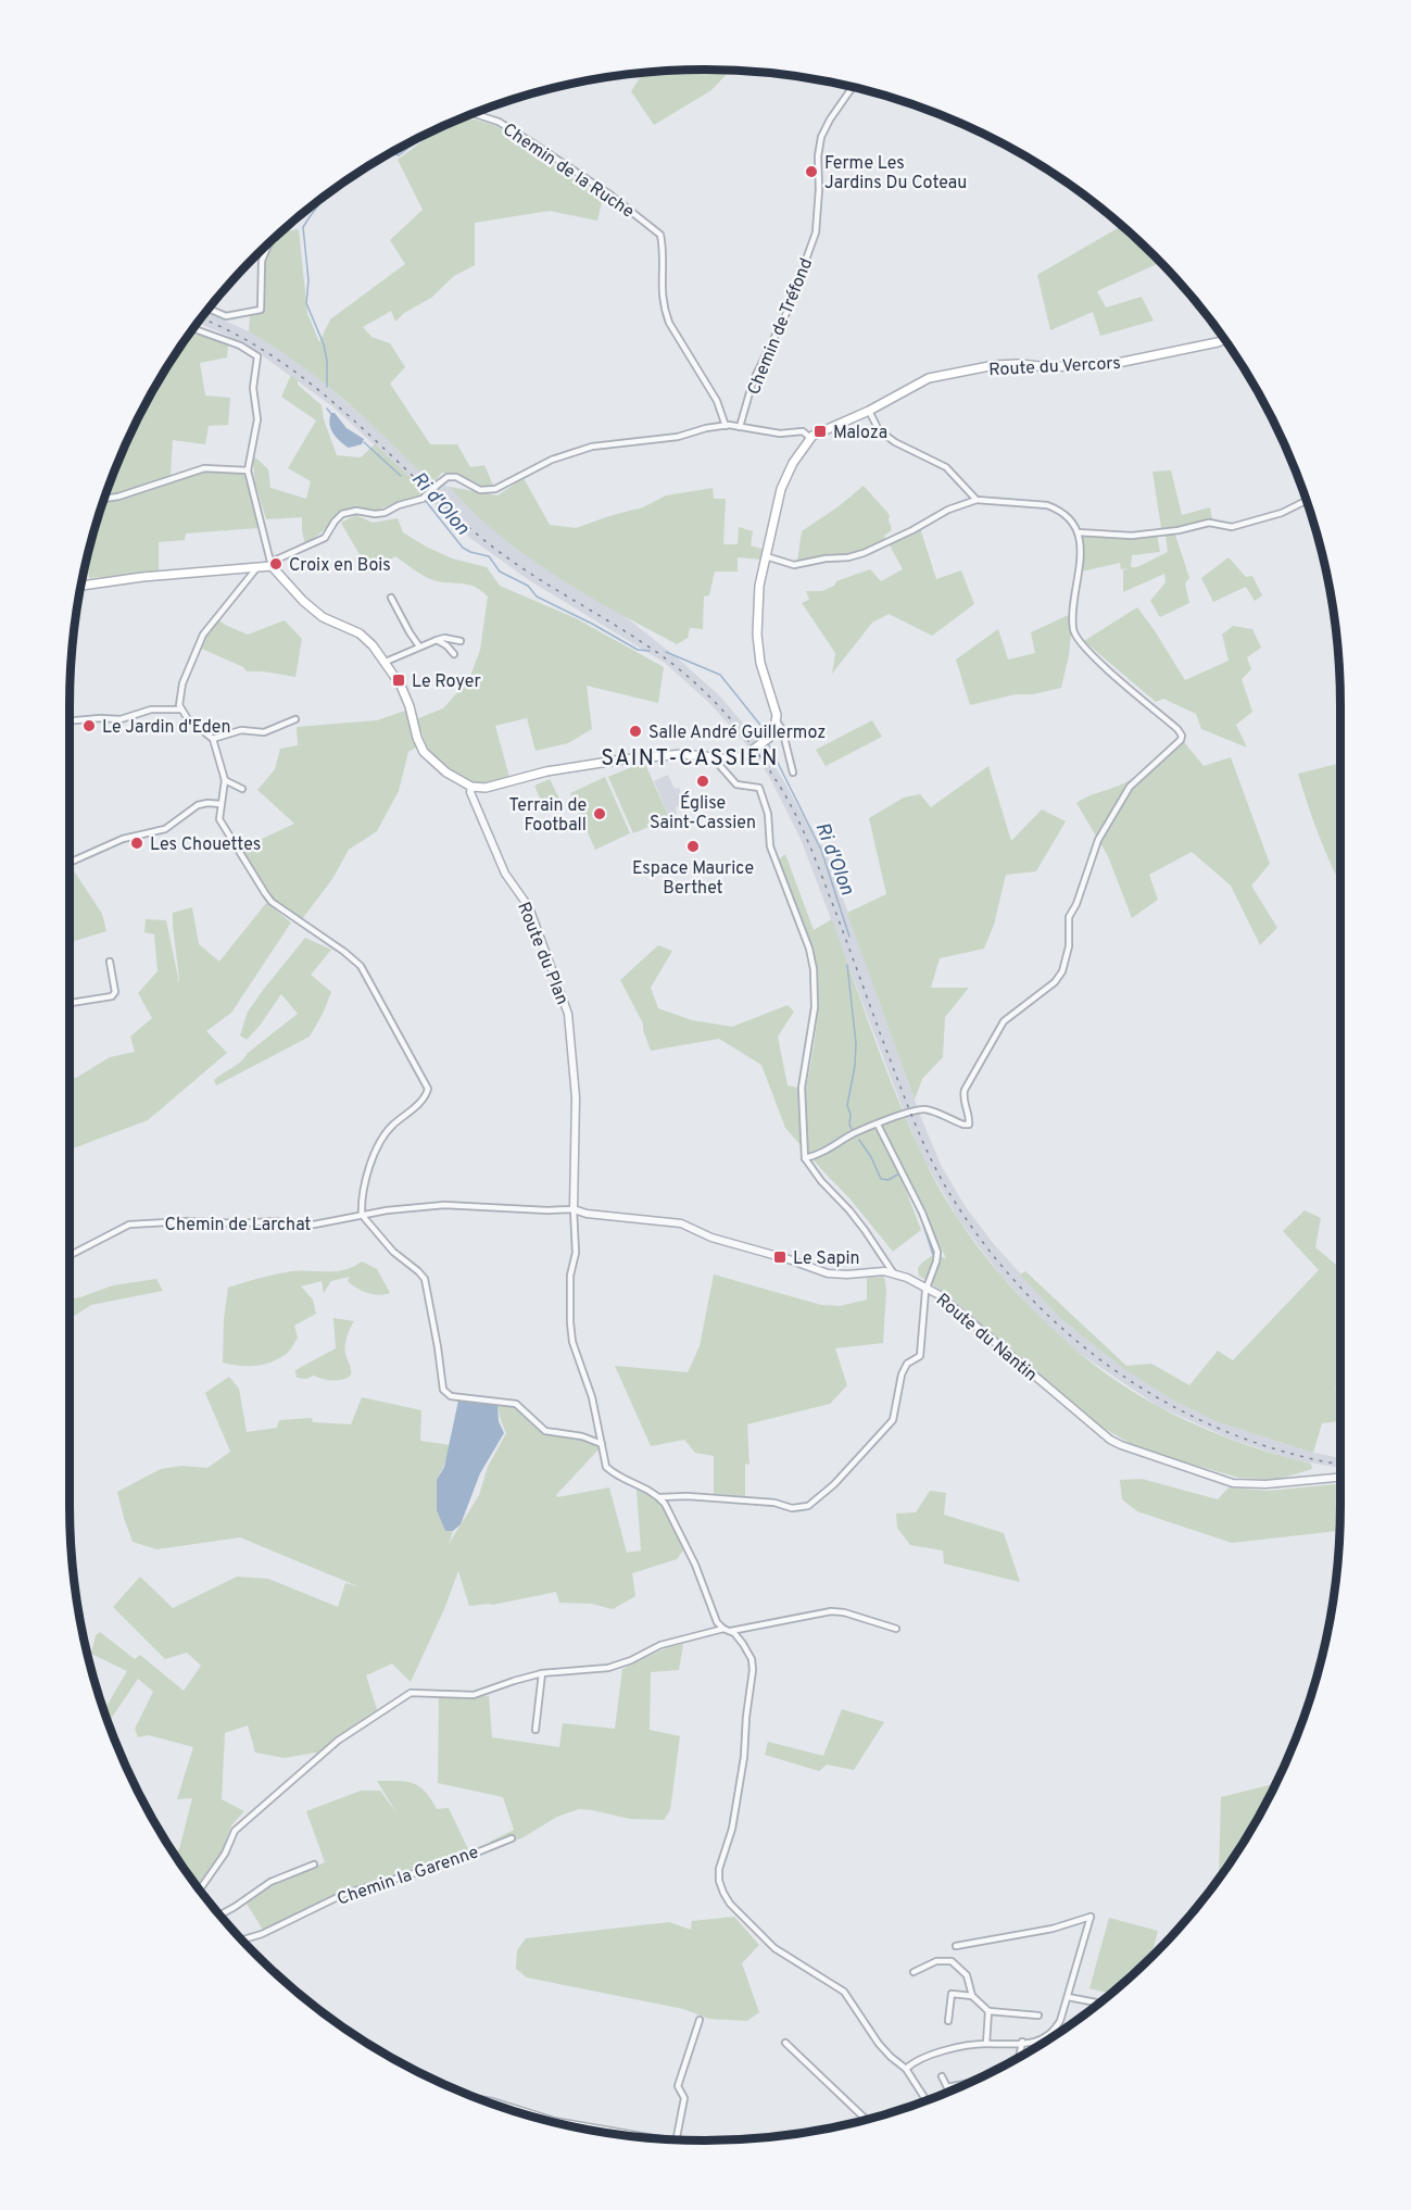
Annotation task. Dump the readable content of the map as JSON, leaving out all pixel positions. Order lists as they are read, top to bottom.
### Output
{
  "streets": {
    "main road": ["Route du Vercors"],
    "street": [
      "Chemin de la Ruche",
      "Chemin de Tréfond",
      "Route du Plan",
      "Chemin de Larchat",
      "Route du Nantin",
      "Chemin la Garenne"
    ]
  },
  "crossings": [
    ["Route du Plan", "Chemin de Larchat"],
    ["Route du Plan", "Route du Nantin"],
    ["Chemin de Larchat", "Route du Nantin"]
  ],
  "districts": ["SAINT-CASSIEN"],
  "water": ["Ri d'Olon"],
  "places": {
    "other": [
      "Ferme Les Jardins Du Coteau",
      "Croix en Bois",
      "Le Jardin d'Eden",
      "Salle André Guillermoz",
      "Église Saint-Cassien",
      "Terrain de Football",
      "Les Chouettes",
      "Espace Maurice Berthet"
    ],
    "transit": ["Maloza", "Le Royer", "Le Sapin"]
  }
}
